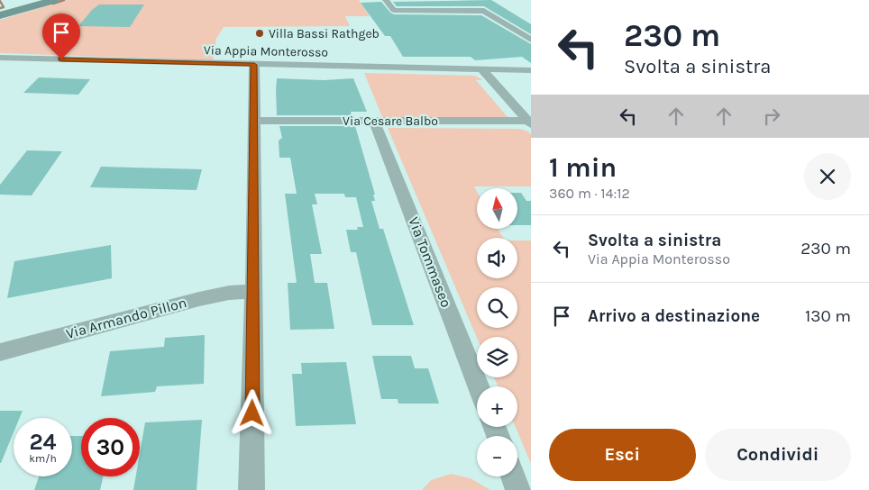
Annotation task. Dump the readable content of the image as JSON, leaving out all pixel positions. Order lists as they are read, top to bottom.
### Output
{
  "streets": {
    "street": [
      "Via Appia Monterosso",
      "Via Cesare Balbo",
      "Via Tommaseo",
      "Via Armando Pillon"
    ]
  },
  "crossings": [
    ["Via Cesare Balbo", "Via Tommaseo"]
  ],
  "places": ["Villa Bassi Rathgeb"],
  "north": "top",
  "page": {
    "turn": ["230 m", "Svolta a sinistra"],
    "heading": ["1 min", "360 m · 14:12"],
    "map_buttons": ["+", "−"],
    "list": [
      {
        "name": "Svolta a sinistra",
        "note": "Via Appia Monterosso",
        "value": "230 m"
      },
      {
        "name": "Arrivo a destinazione",
        "value": "130 m"
      }
    ],
    "speed": "24 km/h",
    "limit": "30",
    "buttons": ["Esci", "Condividi"]
  }
}
